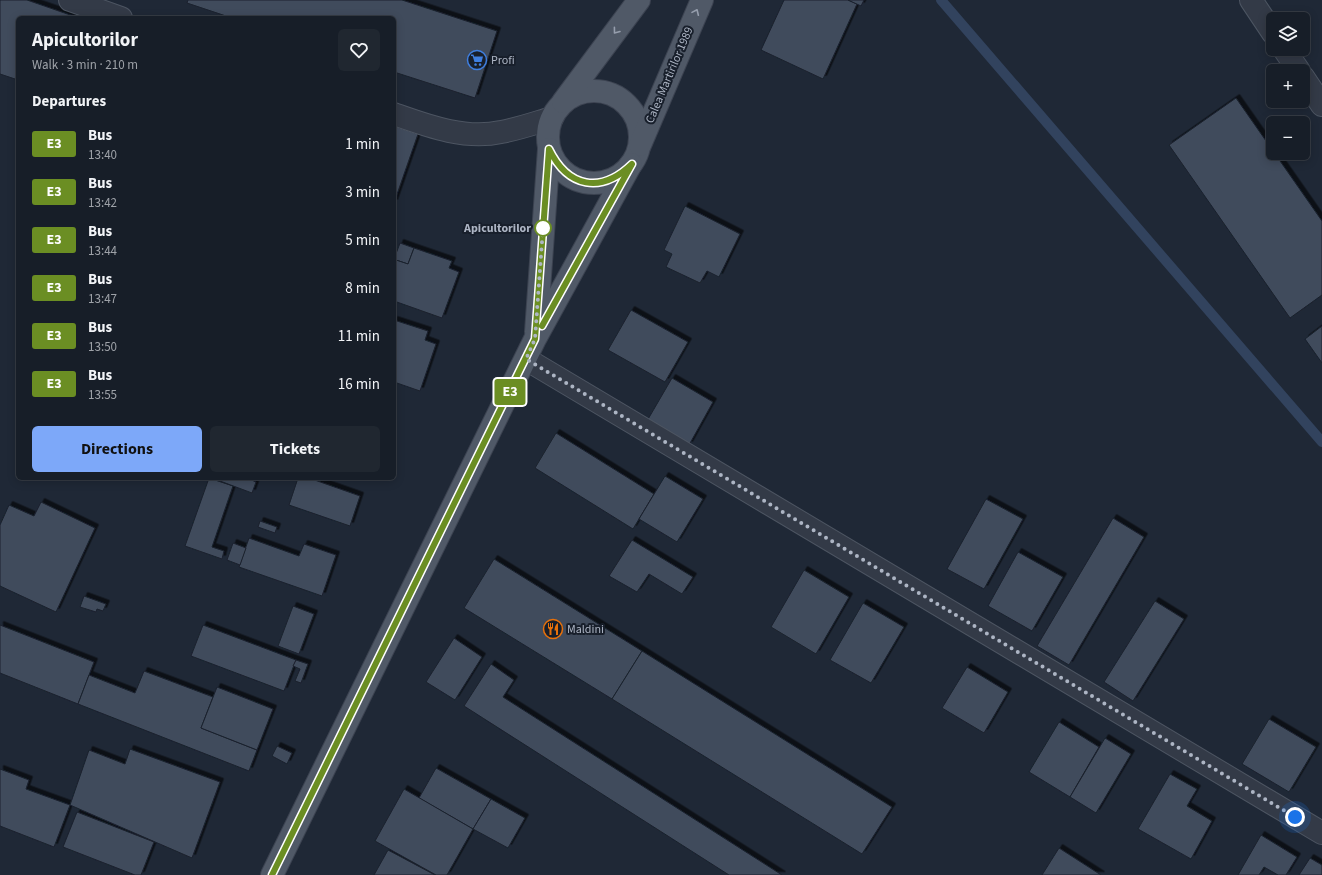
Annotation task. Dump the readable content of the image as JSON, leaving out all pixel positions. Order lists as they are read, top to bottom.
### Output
{
  "streets": {
    "main road": ["Calea Martirilor 1989"]
  },
  "places": {
    "supermarket": ["Profi"],
    "other": ["Apicultorilor"],
    "restaurant": ["Maldini"]
  },
  "lines": ["bus line E3"],
  "page": {
    "on_map": "E3",
    "map_buttons": ["+", "−"],
    "heading": [
      ["Apicultorilor", "Walk · 3 min · 210 m"],
      "Departures"
    ],
    "list": [
      {
        "mark": "E3",
        "name": "Bus",
        "note": "13:40",
        "value": "1 min"
      },
      {
        "mark": "E3",
        "name": "Bus",
        "note": "13:42",
        "value": "3 min"
      },
      {
        "mark": "E3",
        "name": "Bus",
        "note": "13:44",
        "value": "5 min"
      },
      {
        "mark": "E3",
        "name": "Bus",
        "note": "13:47",
        "value": "8 min"
      },
      {
        "mark": "E3",
        "name": "Bus",
        "note": "13:50",
        "value": "11 min"
      },
      {
        "mark": "E3",
        "name": "Bus",
        "note": "13:55",
        "value": "16 min"
      }
    ],
    "buttons": ["Directions", "Tickets"]
  }
}
